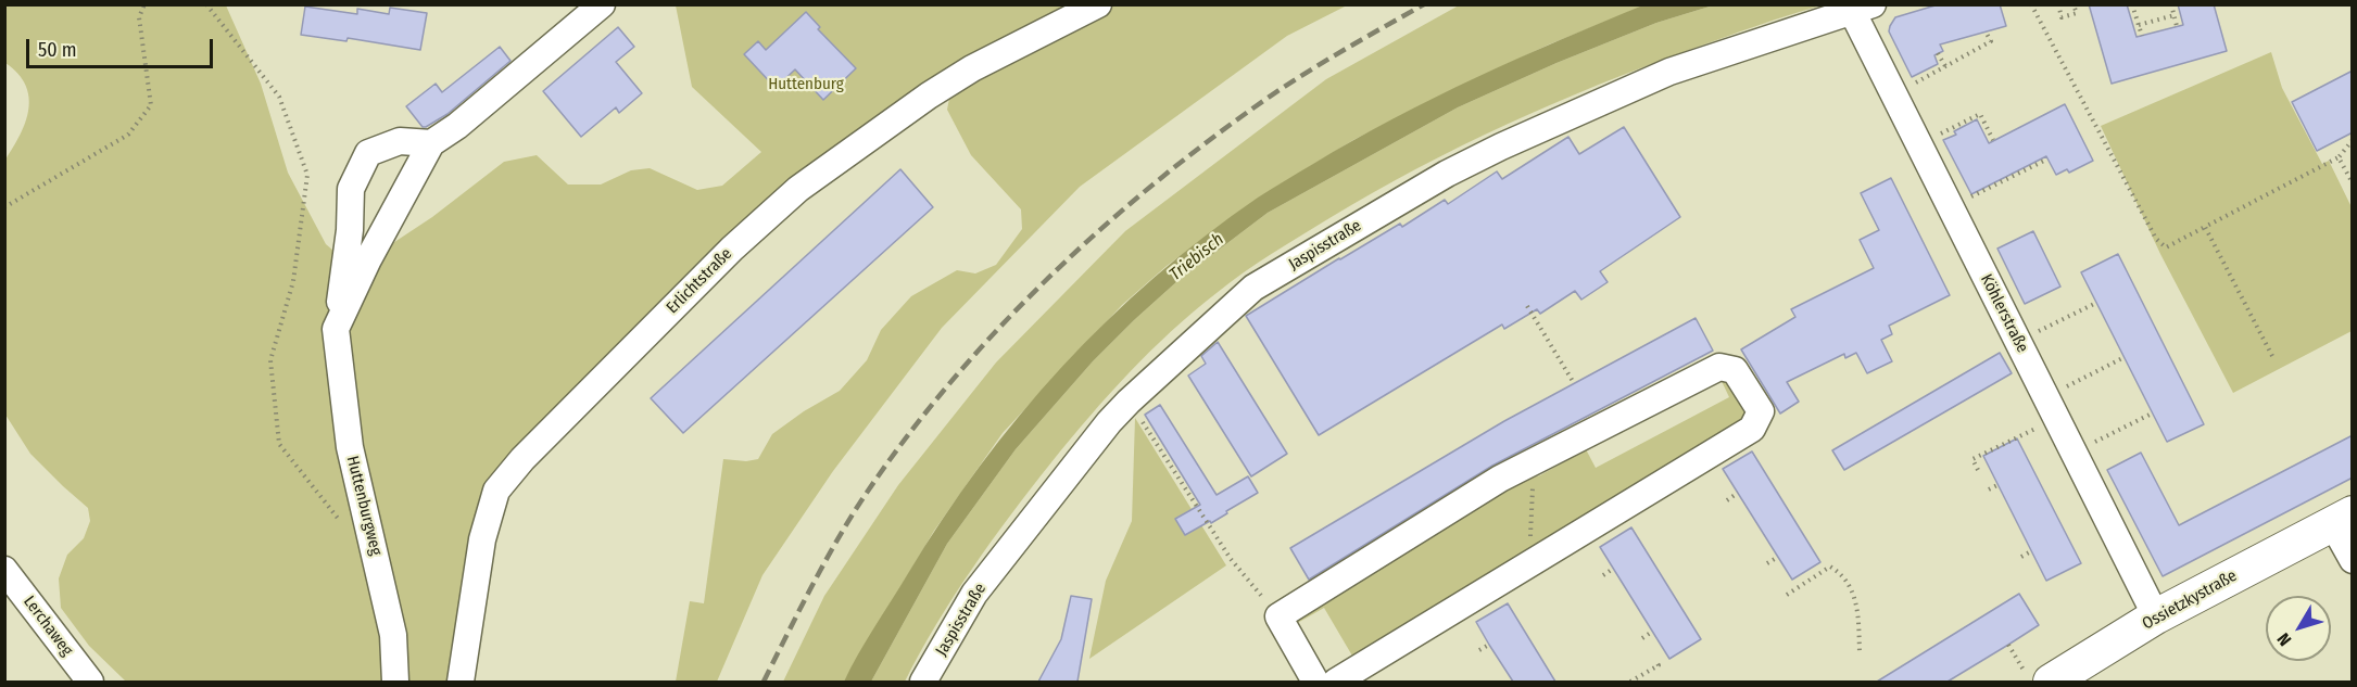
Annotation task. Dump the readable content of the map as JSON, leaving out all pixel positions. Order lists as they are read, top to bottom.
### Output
{
  "streets": {
    "main road": ["Ossietzkystraße"],
    "street": [
      "Jaspisstraße",
      "Erlichtstraße",
      "Köhlerstraße",
      "Huttenburgweg",
      "Lerchaweg"
    ]
  },
  "crossings": [
    ["Jaspisstraße", "Köhlerstraße"],
    ["Köhlerstraße", "Ossietzkystraße"]
  ],
  "water": ["Triebisch"],
  "parks": ["Huttenburg"],
  "scale_bar": "50 m",
  "north": "bottom left"
}
